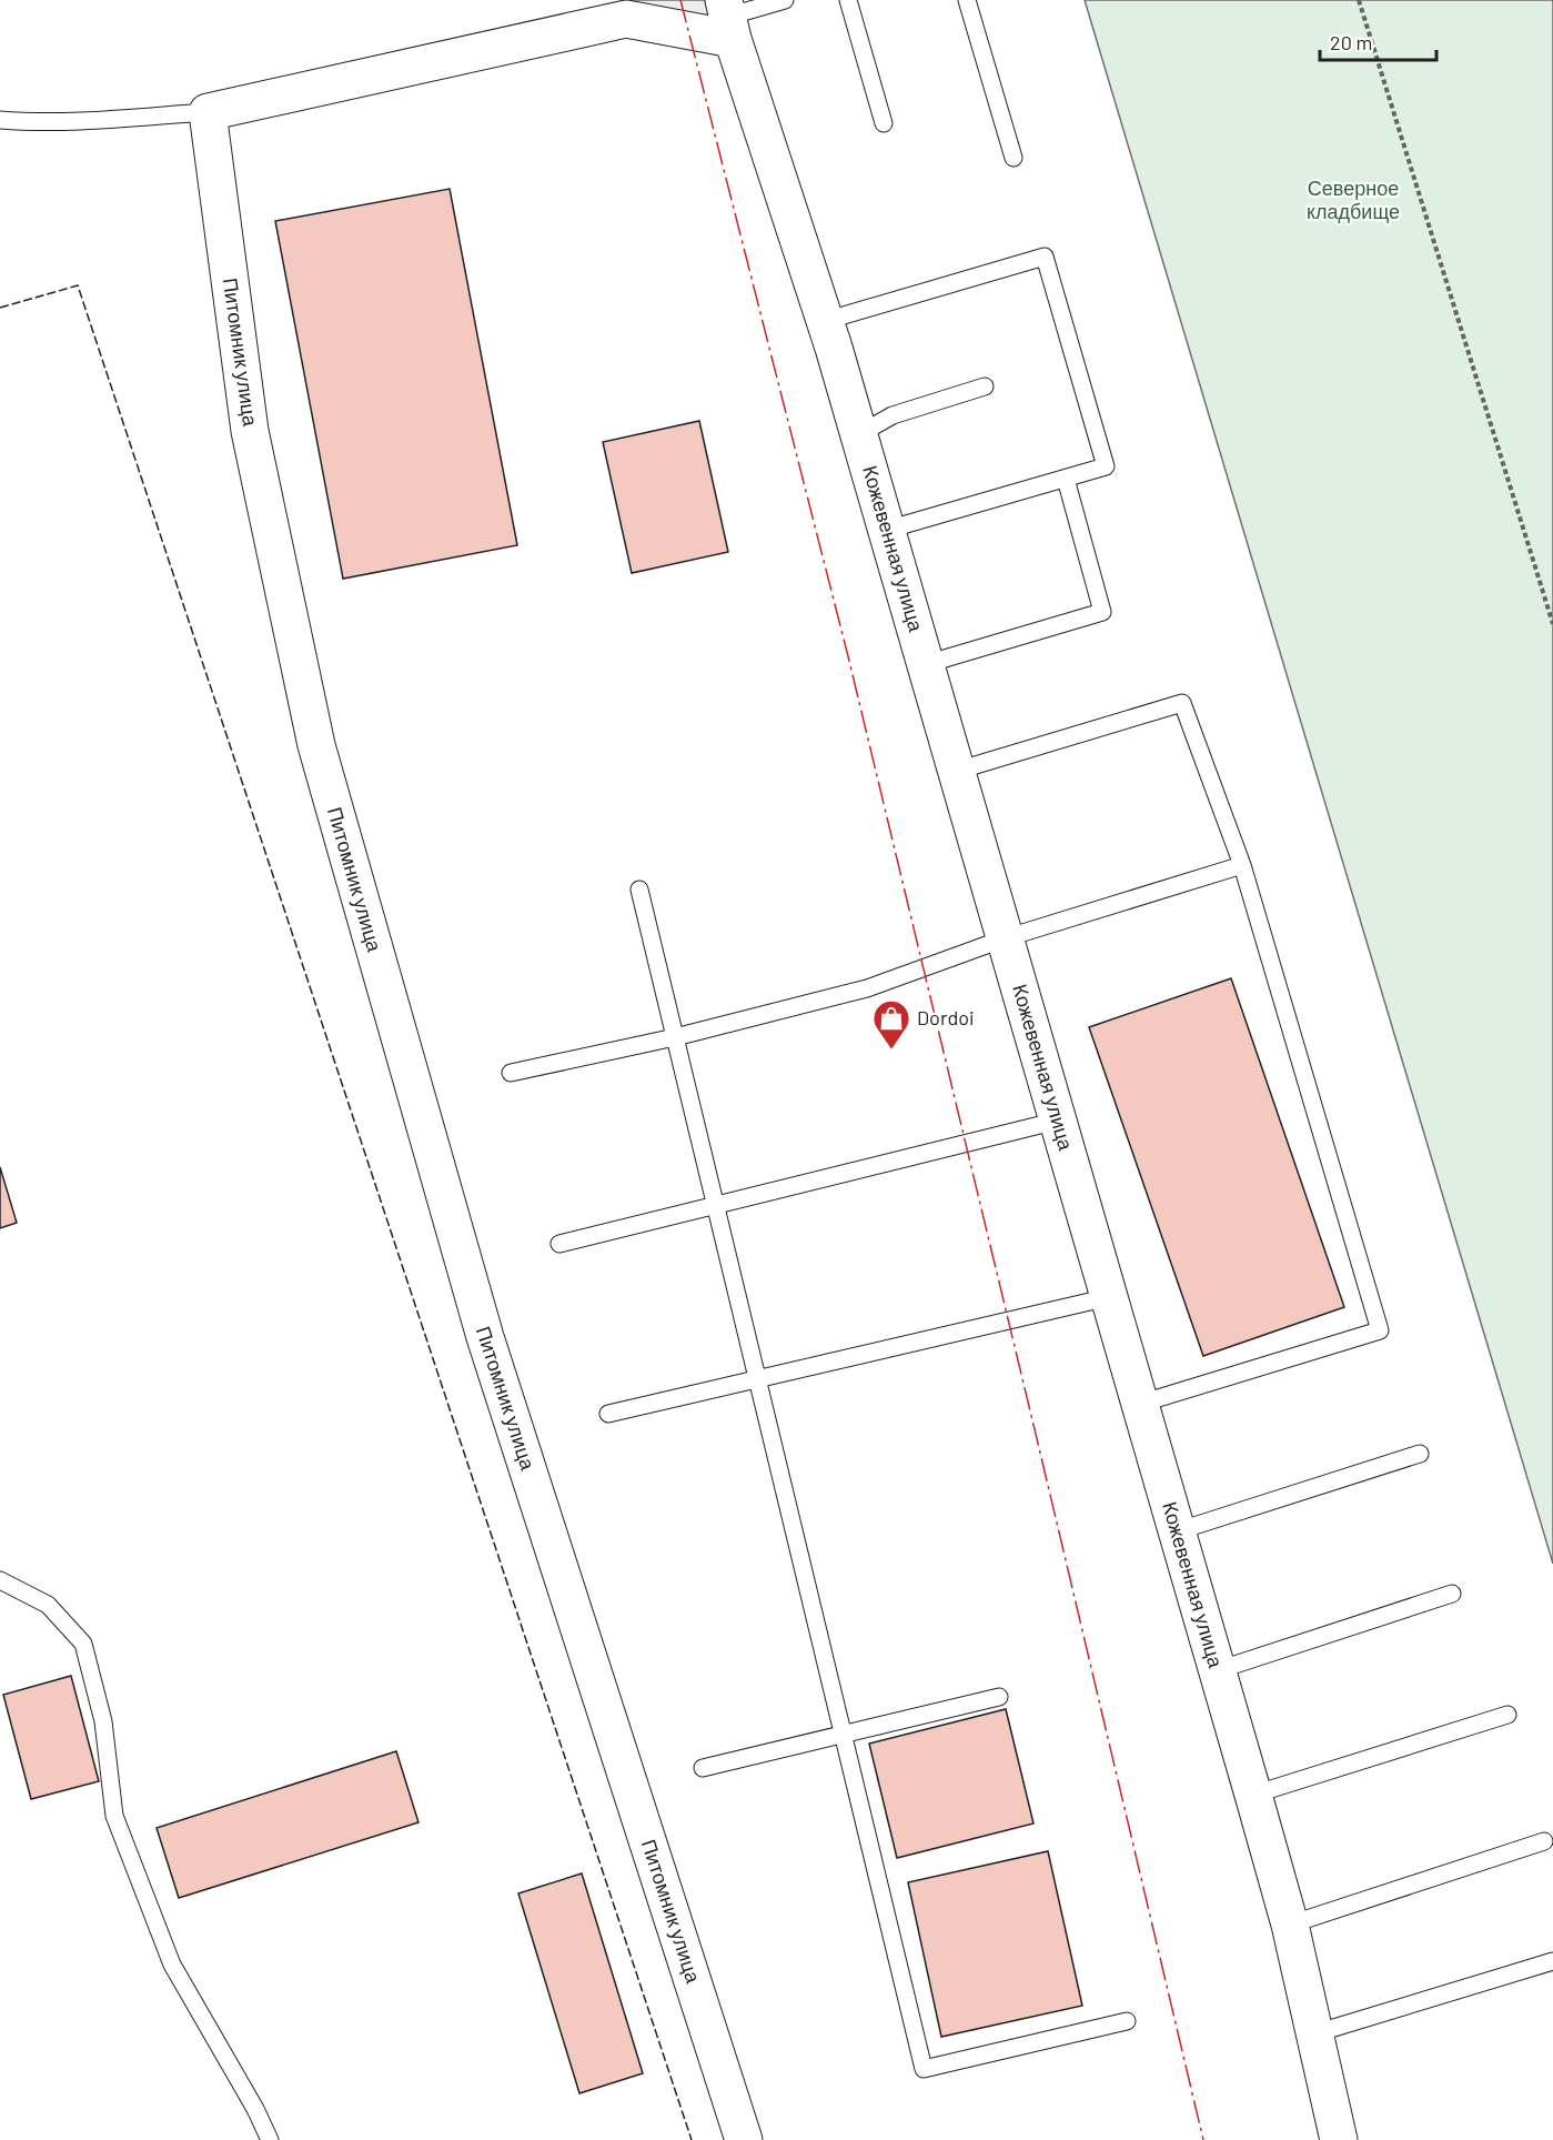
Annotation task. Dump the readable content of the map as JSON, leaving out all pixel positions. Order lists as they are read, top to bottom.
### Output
{
  "streets": {
    "street": ["Питомник улица", "Кожевенная улица"]
  },
  "parks": ["Северное кладбище"],
  "places": {
    "shop": ["Dordoi"]
  },
  "scale_bar": "20 m"
}
